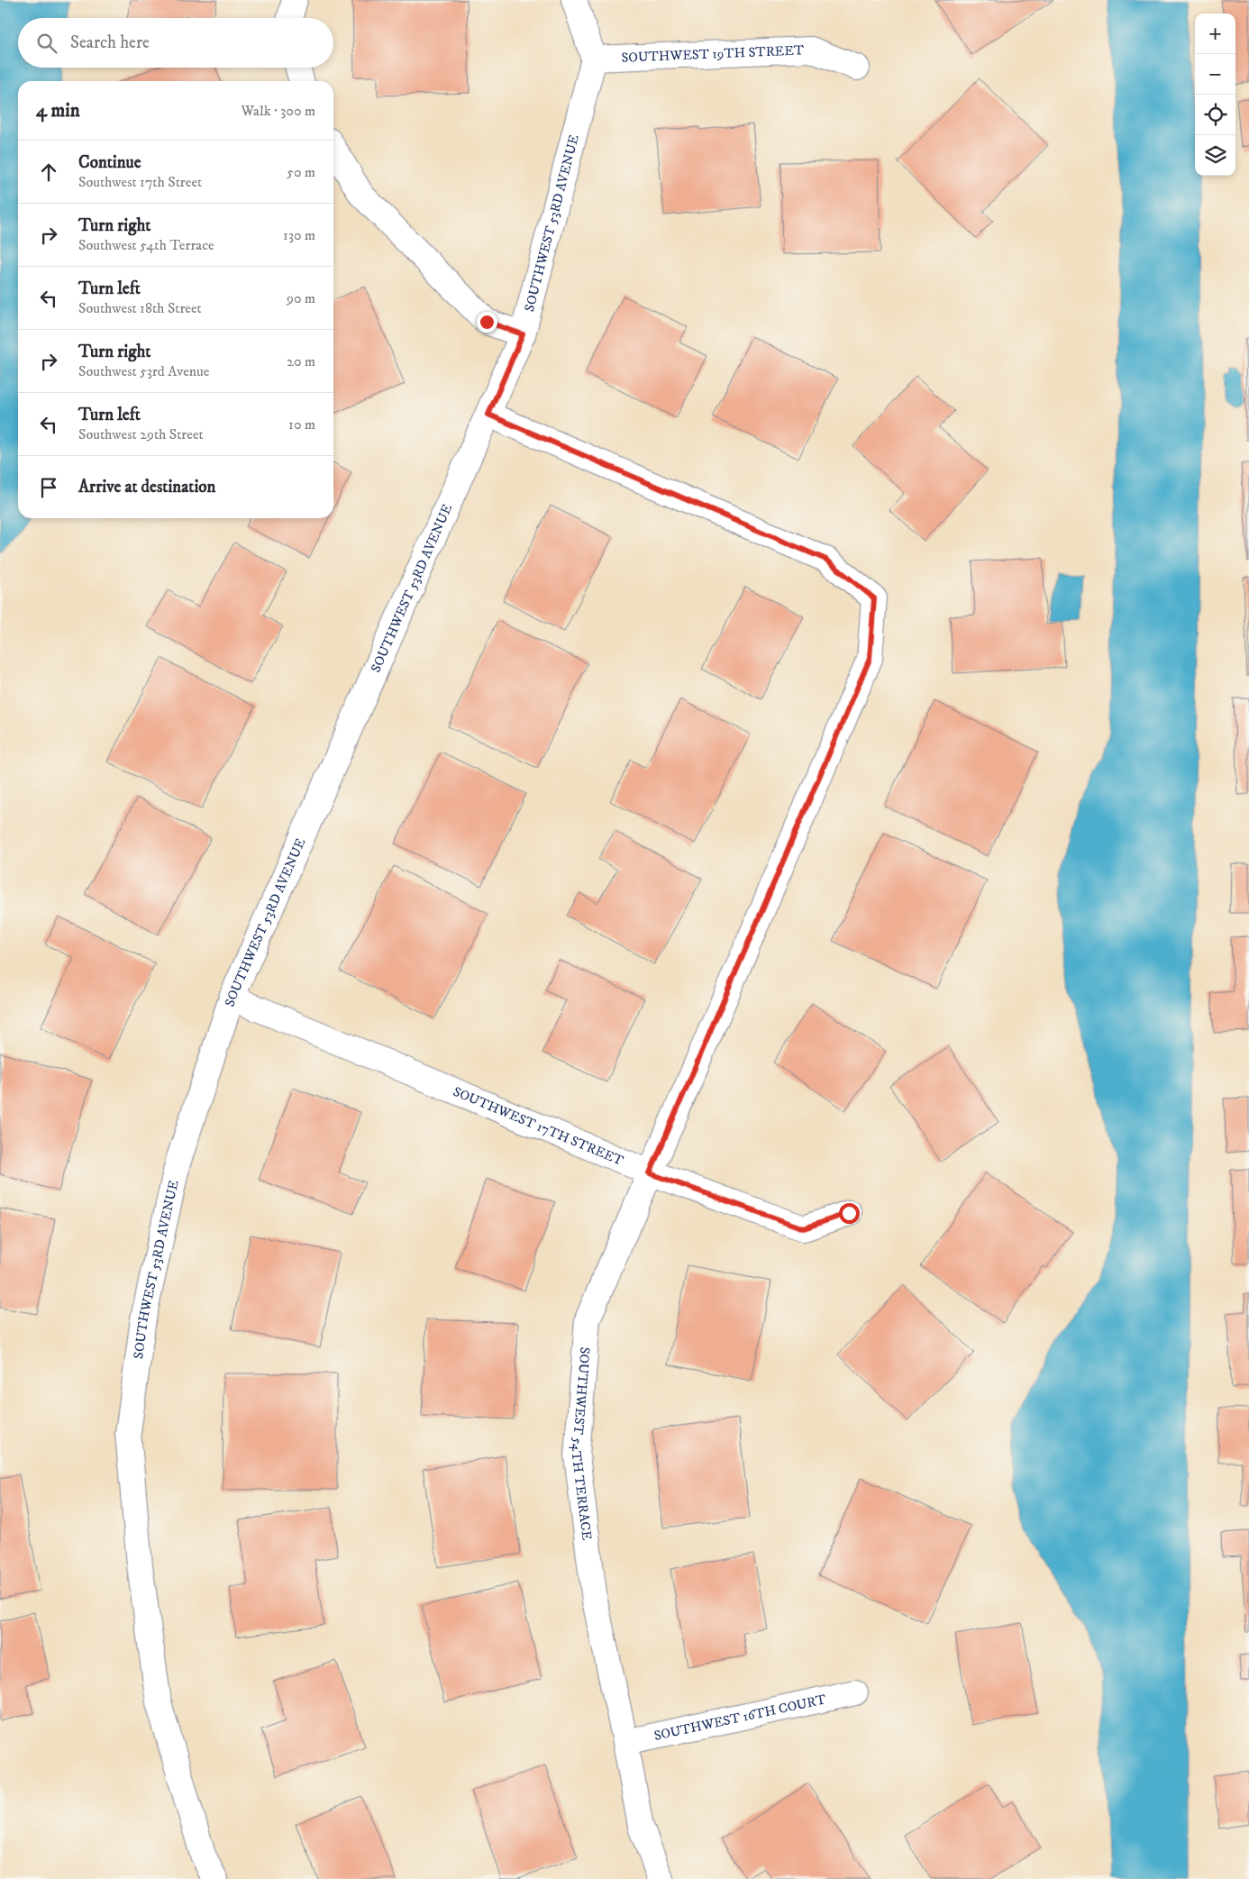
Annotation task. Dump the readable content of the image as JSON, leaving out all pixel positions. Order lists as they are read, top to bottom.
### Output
{
  "streets": {
    "street": [
      "SOUTHWEST 19TH STREET",
      "SOUTHWEST 53RD AVENUE",
      "SOUTHWEST 17TH STREET",
      "SOUTHWEST 54TH TERRACE",
      "SOUTHWEST 16TH COURT"
    ]
  },
  "crossings": [
    ["SOUTHWEST 19TH STREET", "SOUTHWEST 53RD AVENUE"],
    ["SOUTHWEST 53RD AVENUE", "SOUTHWEST 17TH STREET"],
    ["SOUTHWEST 53RD AVENUE", "SOUTHWEST 54TH TERRACE"],
    ["SOUTHWEST 17TH STREET", "SOUTHWEST 54TH TERRACE"],
    ["SOUTHWEST 54TH TERRACE", "SOUTHWEST 16TH COURT"]
  ],
  "page": {
    "map_buttons": ["+", "−"],
    "search": "Search here",
    "heading": ["4 min", "Walk · 300 m"],
    "list": [
      ["Continue", "Southwest 17th Street", "50 m"],
      ["Turn right", "Southwest 54th Terrace", "130 m"],
      ["Turn left", "Southwest 18th Street", "90 m"],
      ["Turn right", "Southwest 53rd Avenue", "20 m"],
      ["Turn left", "Southwest 29th Street", "10 m"],
      "Arrive at destination"
    ]
  }
}
